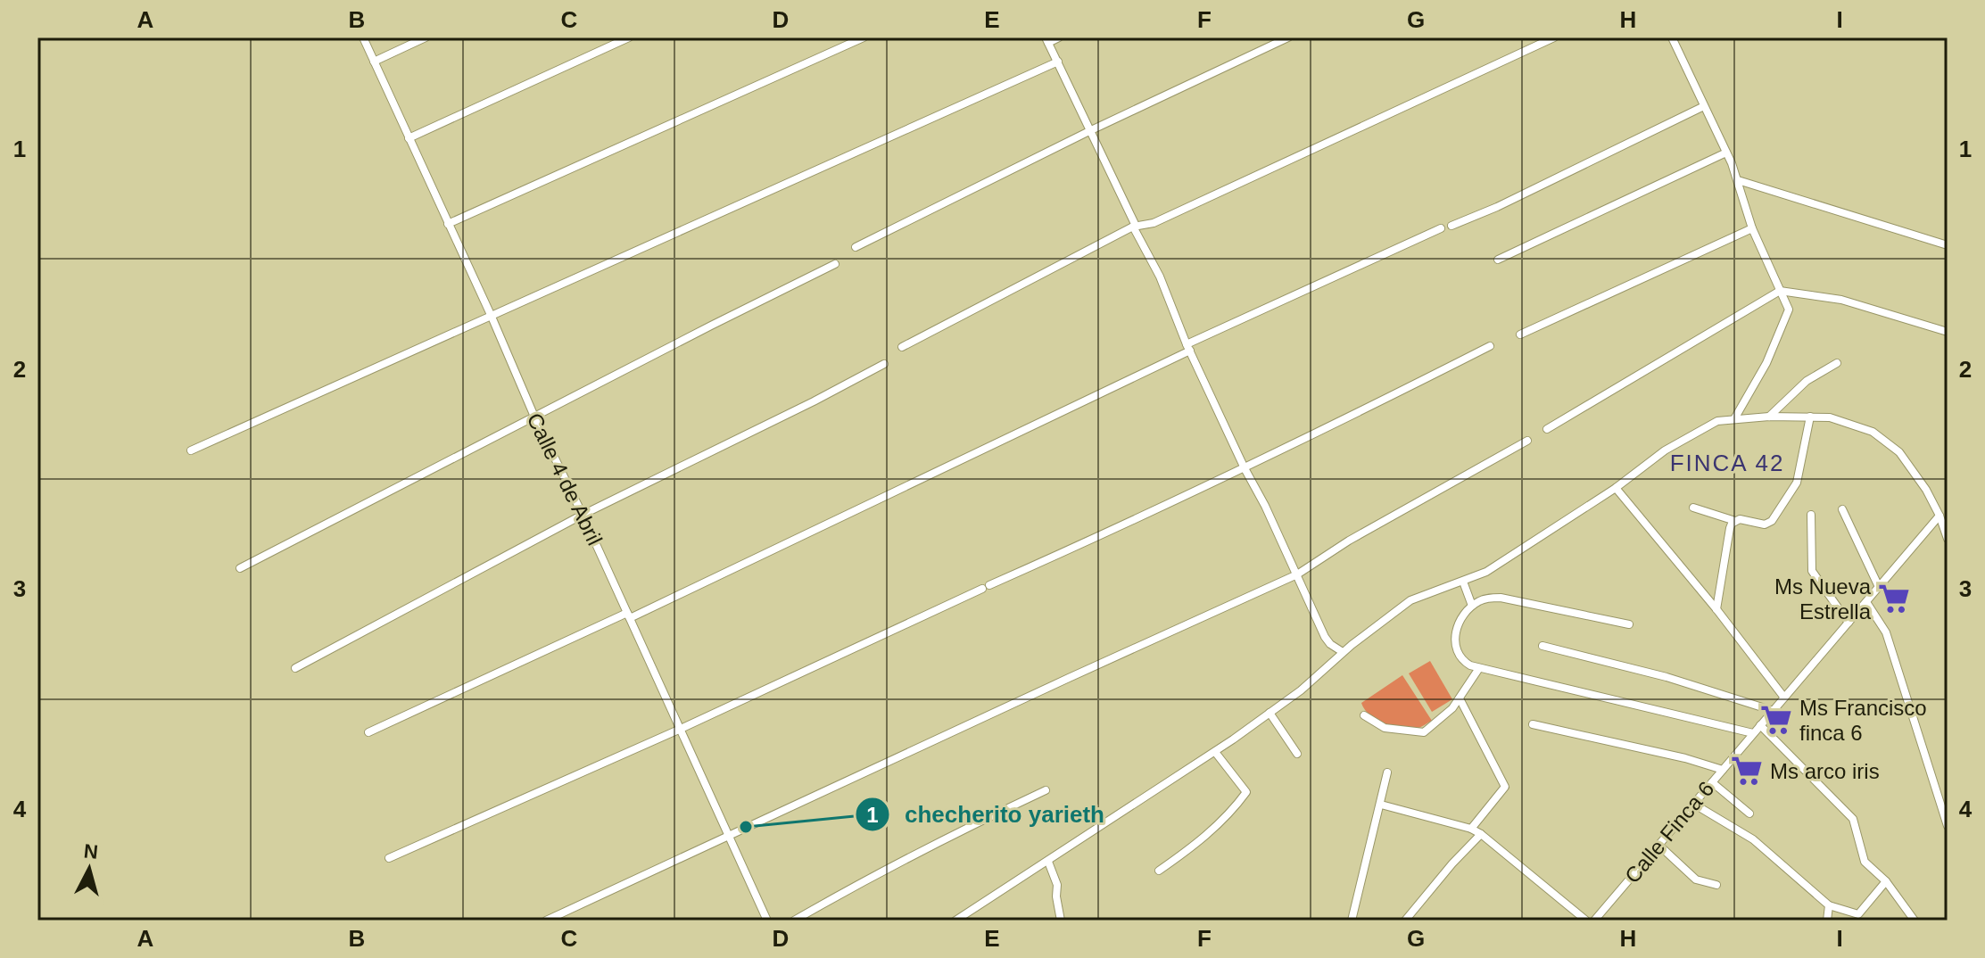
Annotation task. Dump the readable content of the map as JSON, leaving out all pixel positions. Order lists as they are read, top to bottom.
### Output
{
  "streets": {
    "street": ["Calle 4 de Abril", "Calle Finca 6"]
  },
  "districts": ["FINCA 42"],
  "places": {
    "supermarket": ["Ms Nueva Estrella", "Ms Francisco finca 6", "Ms arco iris"],
    "other": ["checherito yarieth"]
  },
  "north": "top",
  "grid": {
    "columns": [
      "A",
      "B",
      "C",
      "D",
      "E",
      "F",
      "G",
      "H",
      "I"
    ],
    "rows": [
      "1",
      "2",
      "3",
      "4"
    ]
  }
}
